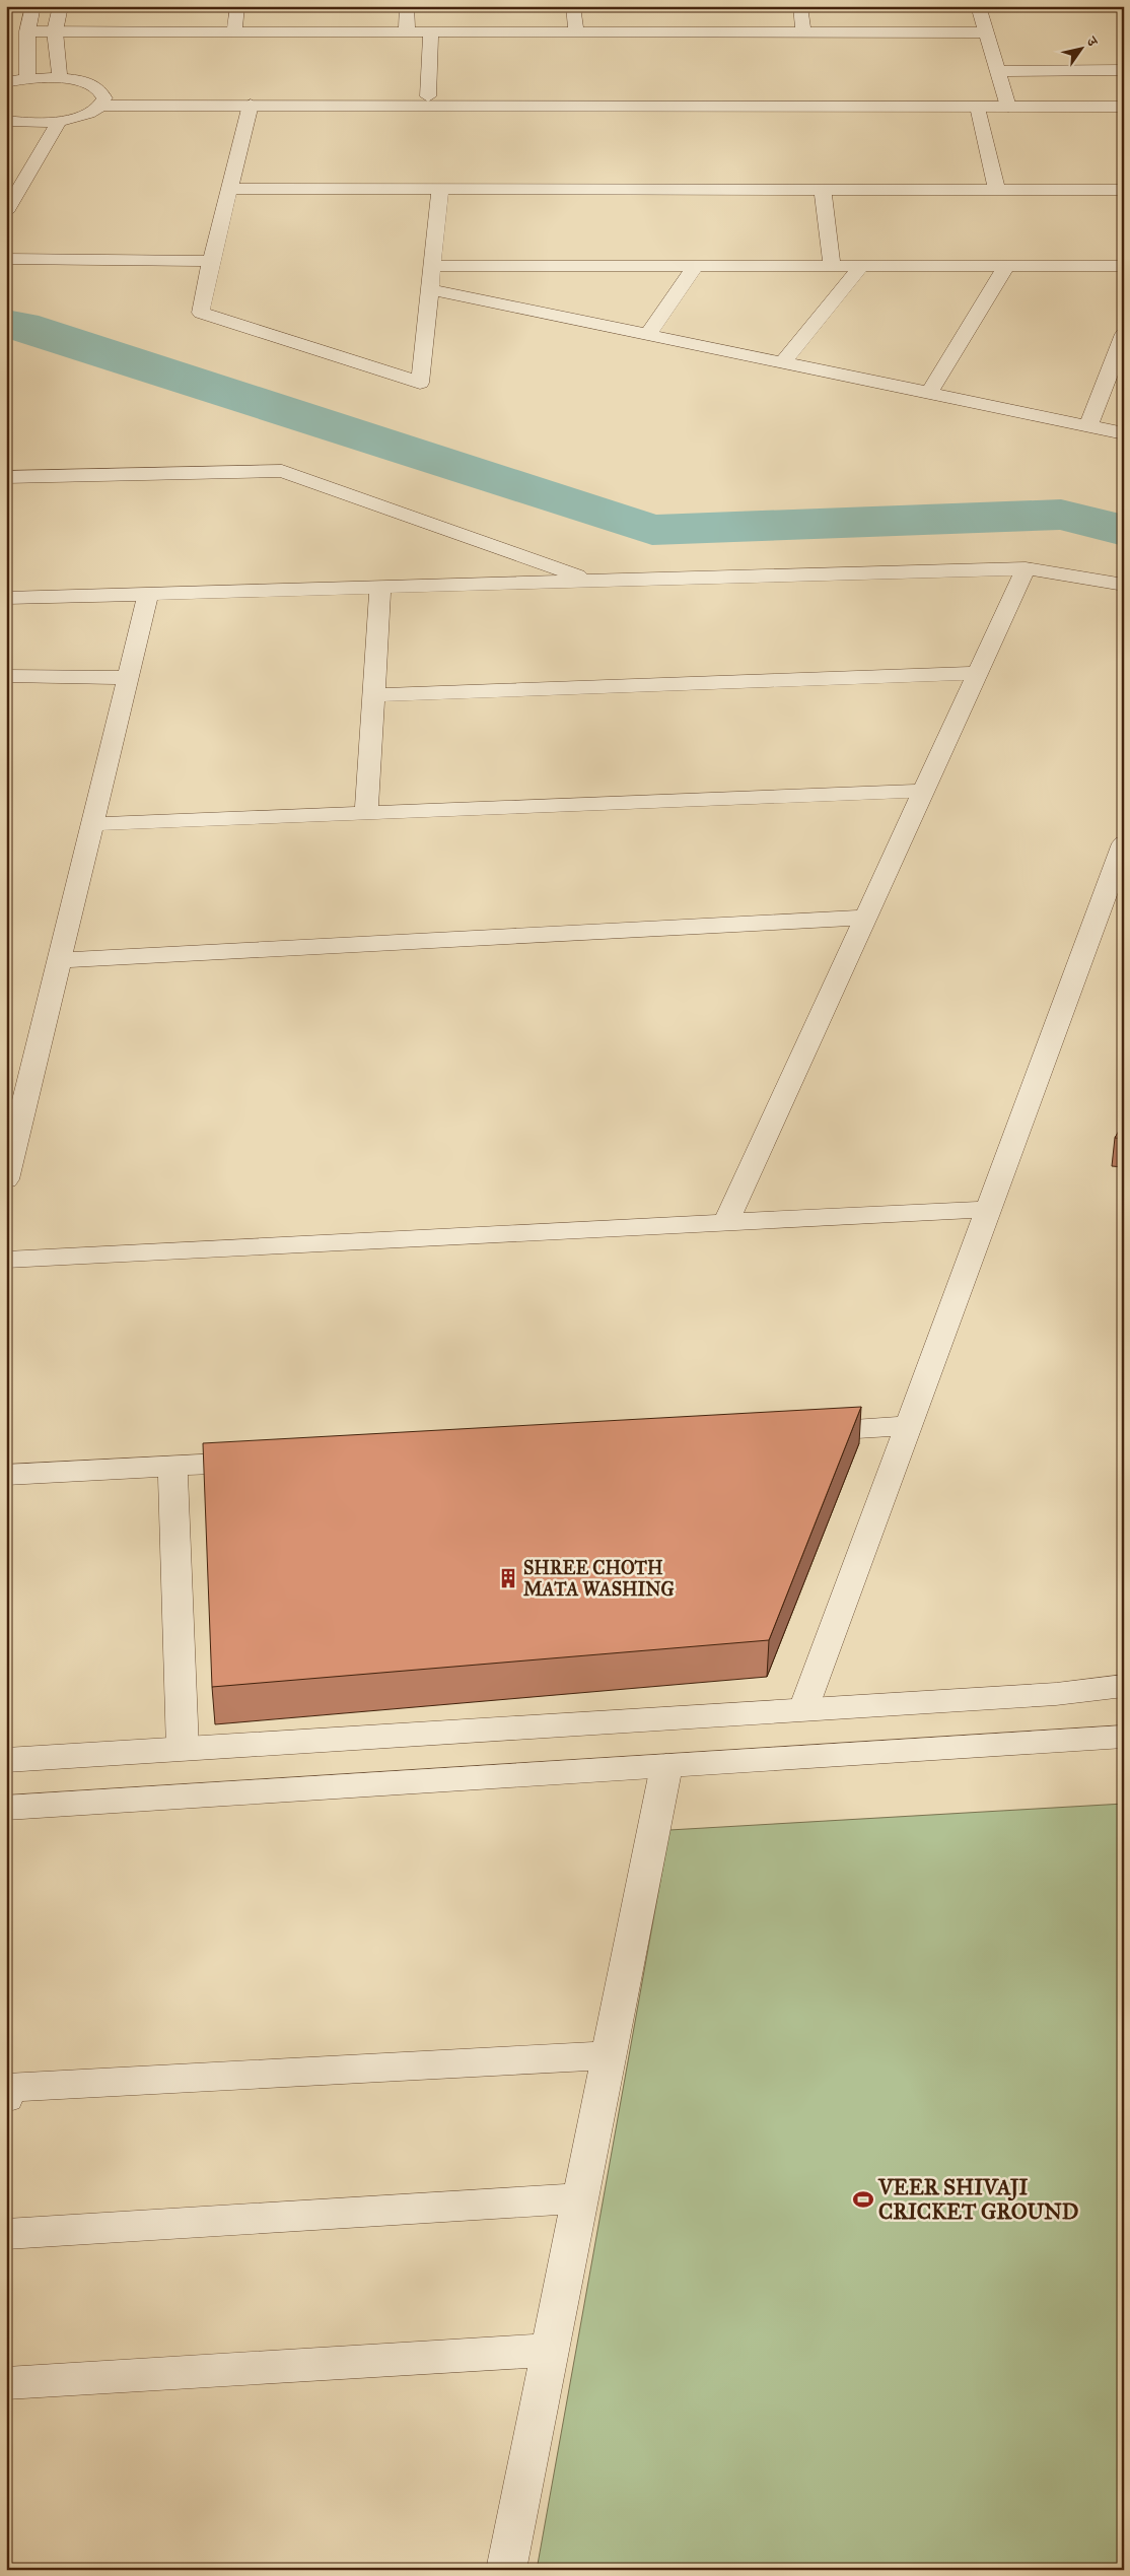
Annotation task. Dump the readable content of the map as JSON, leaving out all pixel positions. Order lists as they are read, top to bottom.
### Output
{
  "places": {
    "building": ["SHREE CHOTH MATA WASHING"],
    "sports": ["VEER SHIVAJI CRICKET GROUND"]
  },
  "north": "top right"
}
